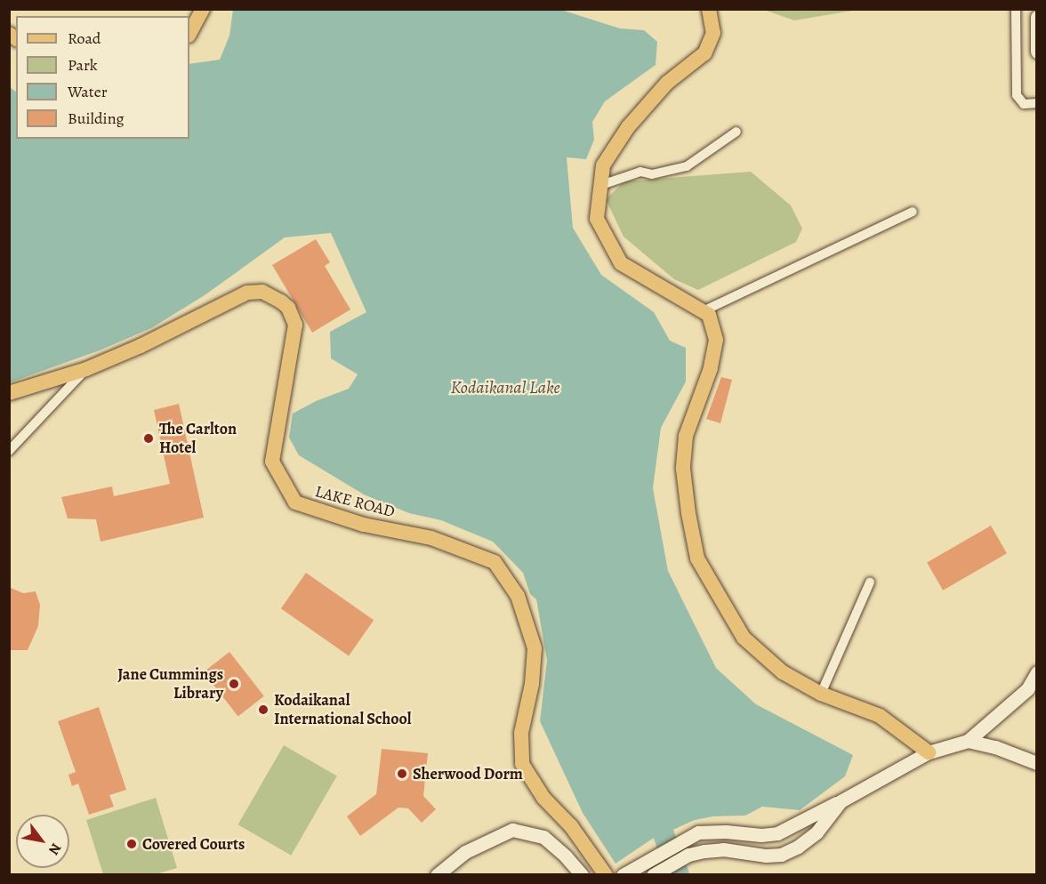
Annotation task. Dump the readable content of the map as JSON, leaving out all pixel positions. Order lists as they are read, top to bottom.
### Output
{
  "streets": {
    "main road": ["LAKE ROAD"]
  },
  "water": ["Kodaikanal Lake"],
  "places": [
    "The Carlton Hotel",
    "Jane Cummings Library",
    "Kodaikanal International School",
    "Sherwood Dorm",
    "Covered Courts"
  ],
  "legend": [
    "Road",
    "Park",
    "Water",
    "Building"
  ],
  "north": "bottom right"
}
